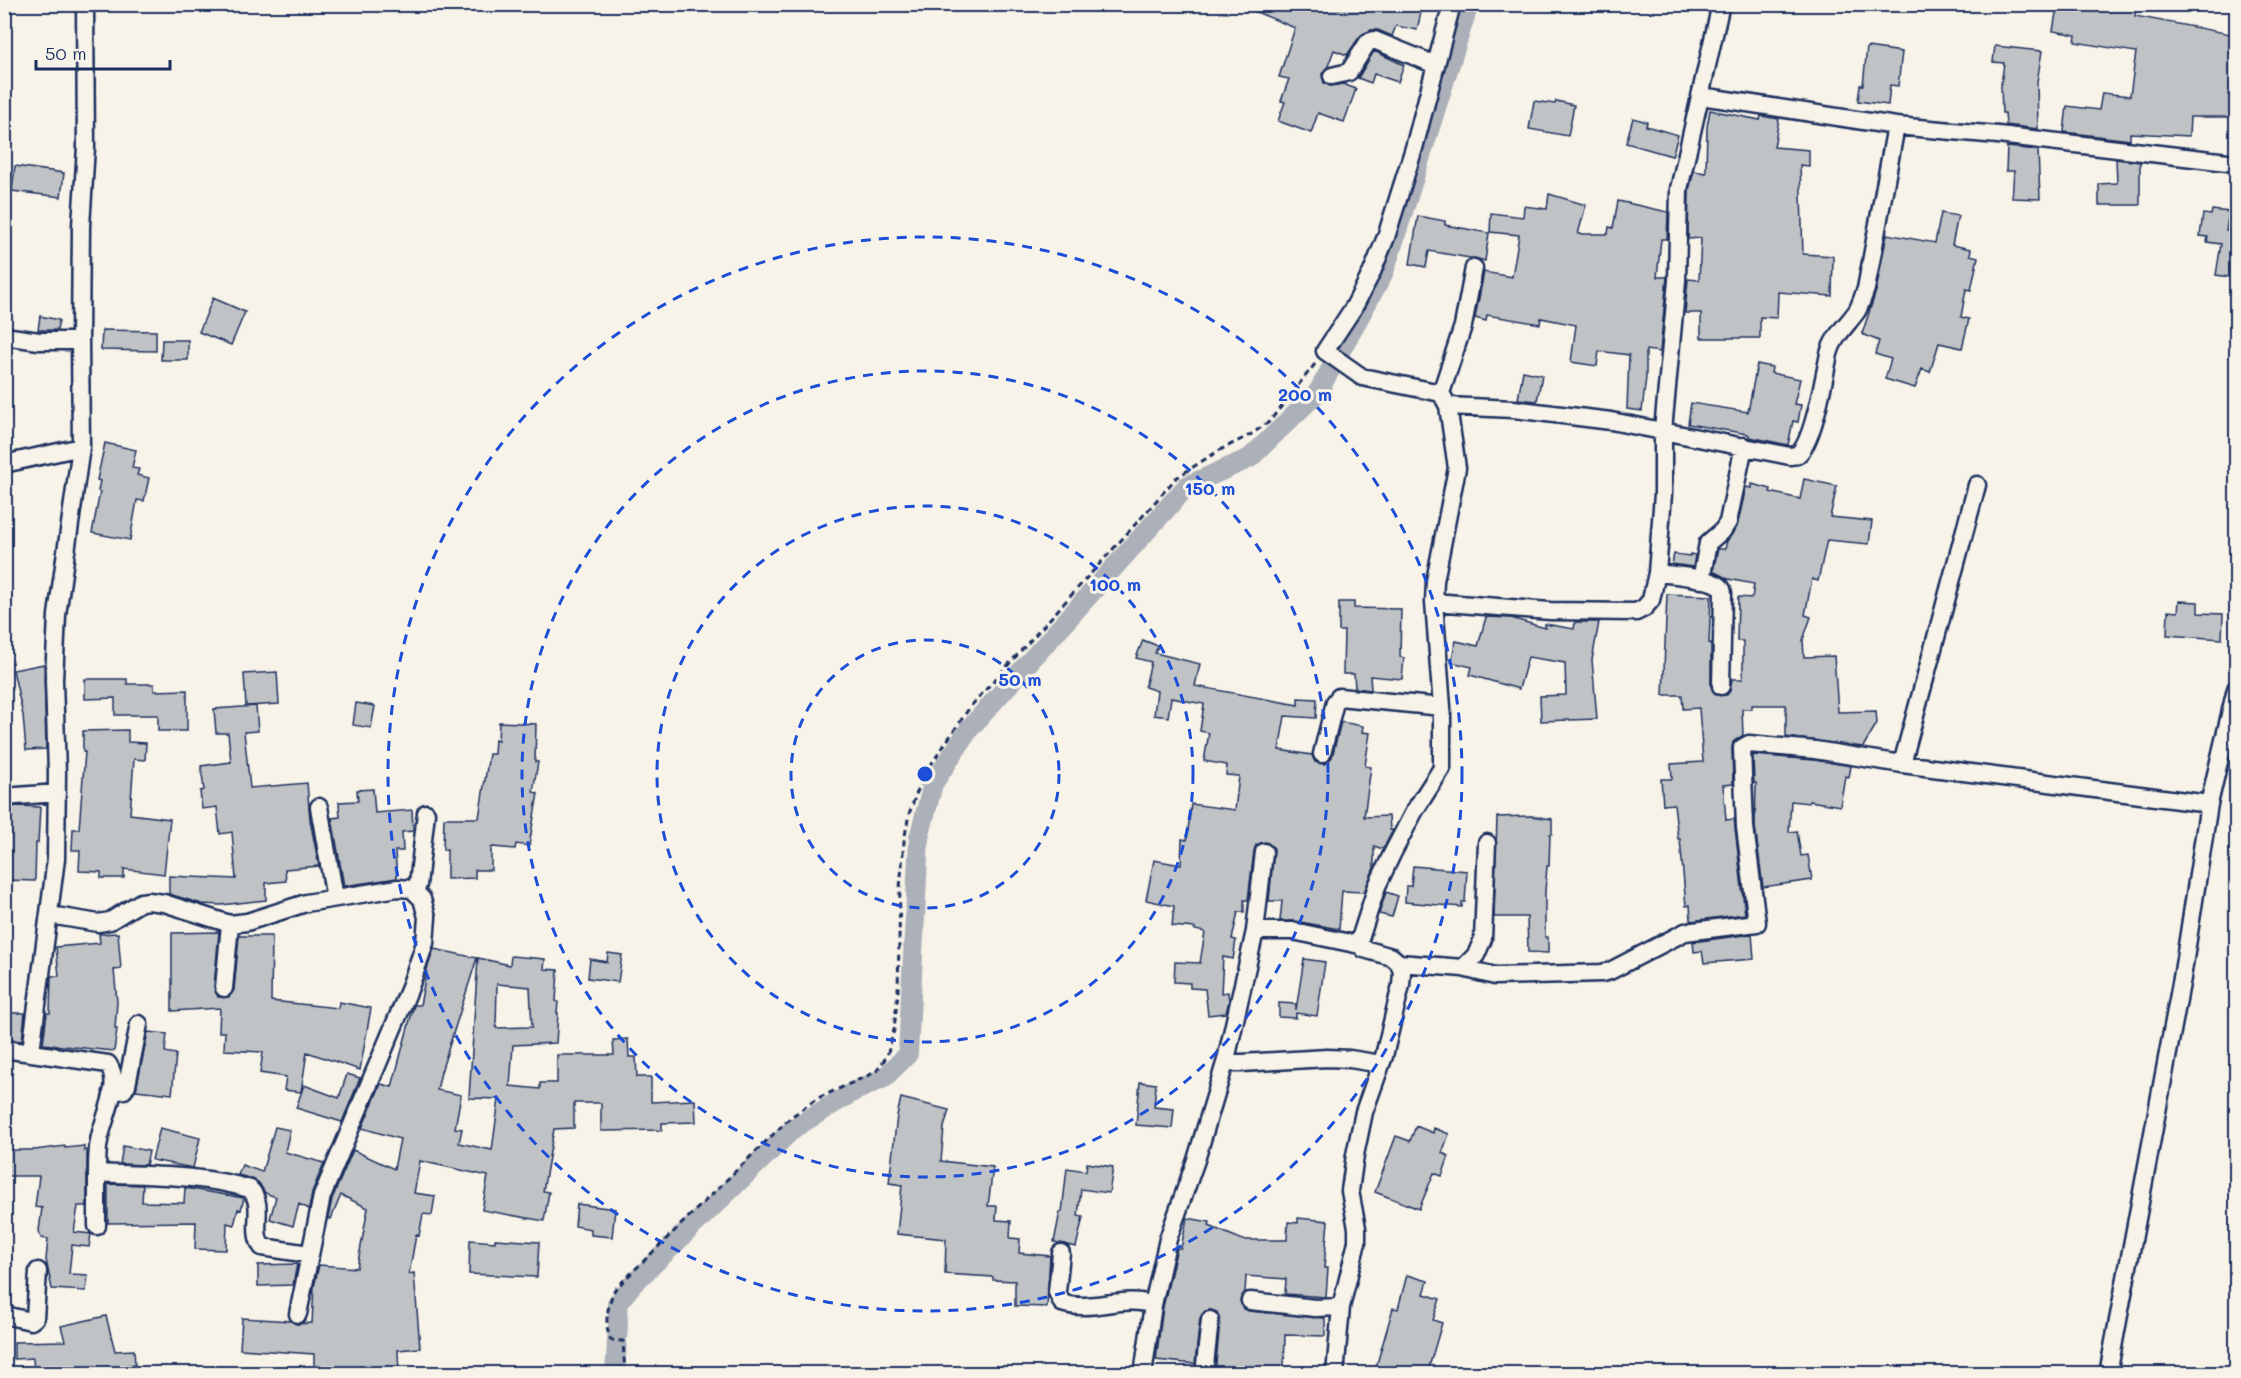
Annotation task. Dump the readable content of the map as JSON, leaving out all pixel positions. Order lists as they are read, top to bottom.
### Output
{
  "scale_bar": "50 m",
  "rings": [
    "200 m",
    "150 m",
    "100 m",
    "50 m"
  ]
}
